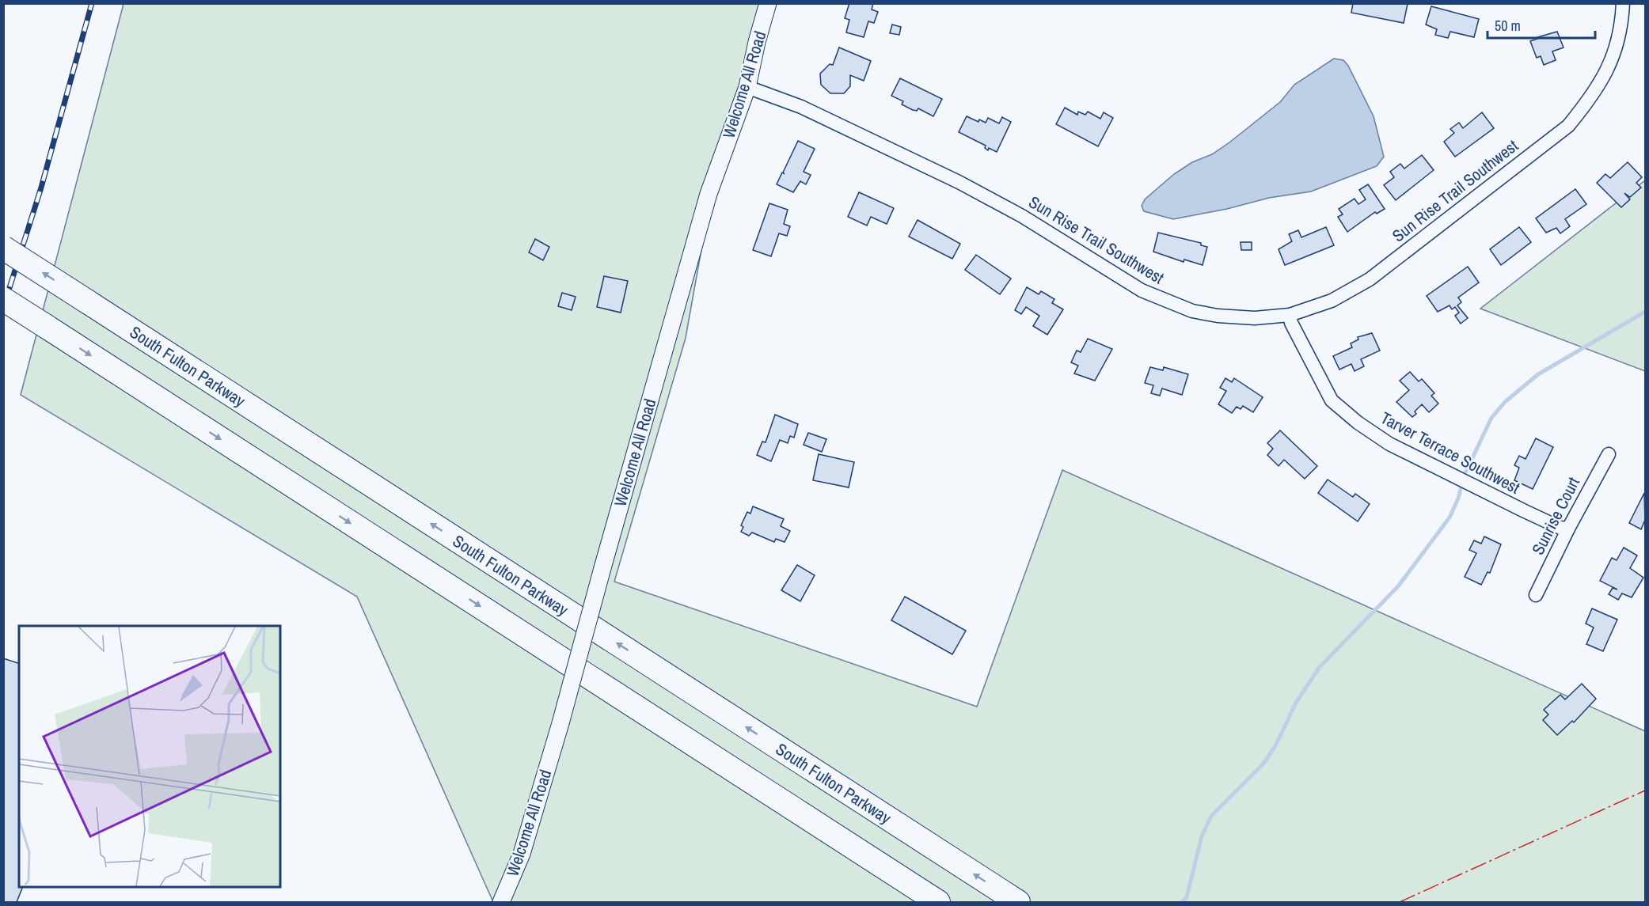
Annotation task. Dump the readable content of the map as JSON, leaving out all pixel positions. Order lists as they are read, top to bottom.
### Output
{
  "streets": {
    "highway": ["South Fulton Parkway"],
    "street": [
      "Welcome All Road",
      "Sun Rise Trail Southwest",
      "Tarver Terrace Southwest",
      "Sunrise Court"
    ]
  },
  "crossings": [
    ["Welcome All Road", "Sun Rise Trail Southwest"],
    ["Sun Rise Trail Southwest", "Tarver Terrace Southwest"],
    ["Tarver Terrace Southwest", "Sunrise Court"]
  ],
  "scale_bar": "50 m"
}
